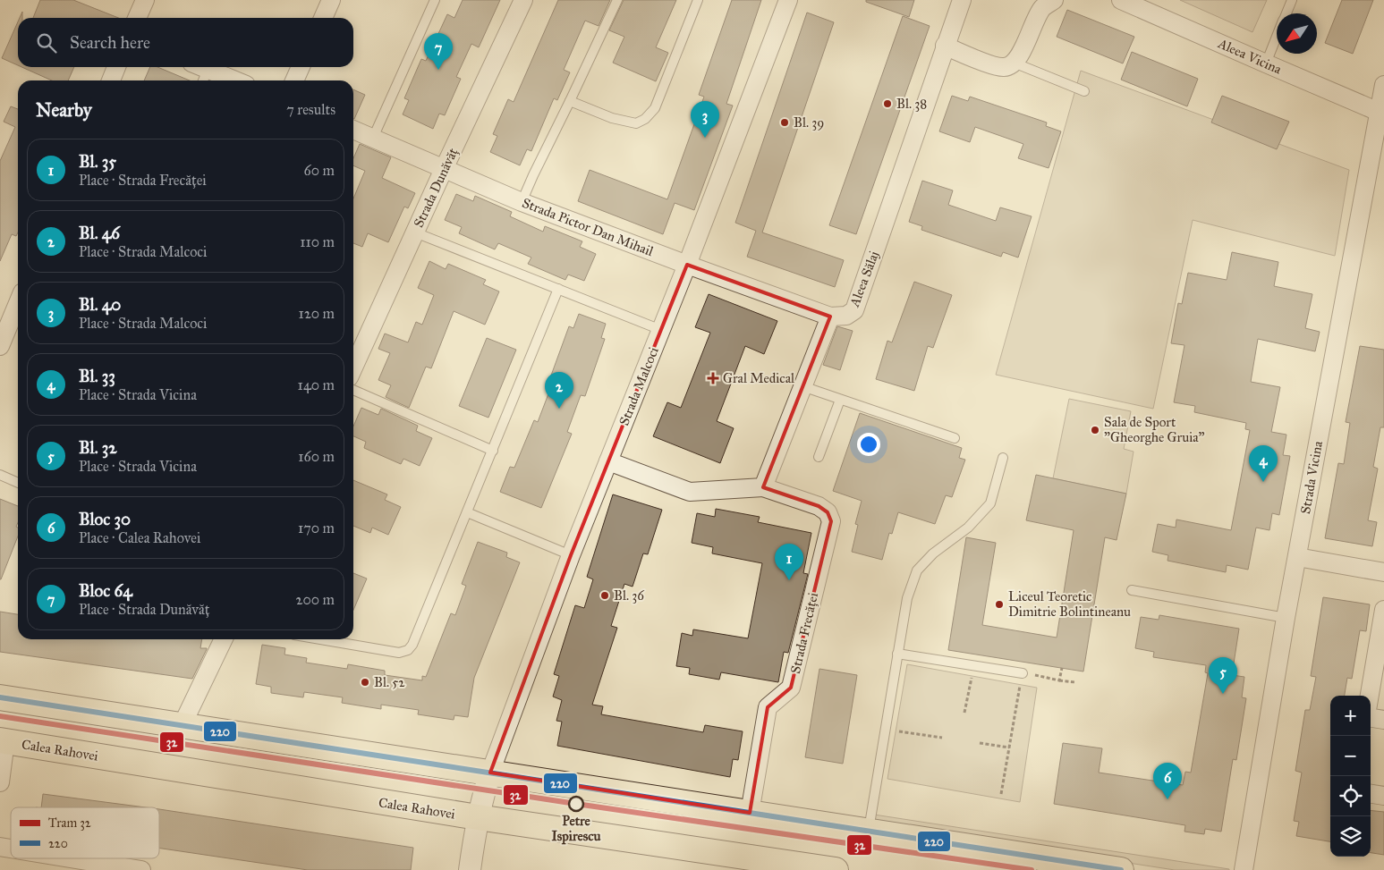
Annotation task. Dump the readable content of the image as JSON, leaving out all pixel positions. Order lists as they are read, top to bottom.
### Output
{
  "streets": {
    "main road": ["Calea Rahovei"],
    "street": [
      "Aleea Vicina",
      "Strada Dunăvăț",
      "Strada Pictor Dan Mihail",
      "Aleea Sălaj",
      "Strada Malcoci",
      "Strada Vicina",
      "Strada Frecăței"
    ]
  },
  "crossings": [
    ["Aleea Vicina", "Strada Vicina"],
    ["Strada Dunăvăț", "Strada Pictor Dan Mihail"],
    ["Strada Pictor Dan Mihail", "Aleea Sălaj"],
    ["Strada Pictor Dan Mihail", "Strada Malcoci"]
  ],
  "places": {
    "other": [
      "Bl. 38",
      "Bl. 39",
      "Sala de Sport \"Gheorghe Gruia\"",
      "Bl. 36",
      "Liceul Teoretic Dimitrie Bolintineanu",
      "Bl. 52",
      "Petre Ispirescu"
    ],
    "health": ["Gral Medical"]
  },
  "lines": ["transit line 220", "tram line 32"],
  "legend": ["Tram 32", "220"],
  "north": "bottom left",
  "page": {
    "search": "Search here",
    "pins": [
      "7",
      "3",
      "2",
      "4",
      "1",
      "5",
      "6"
    ],
    "heading": ["Nearby", "7 results"],
    "list": [
      {
        "mark": "1",
        "name": "Bl. 35",
        "note": "Place · Strada Frecăței",
        "value": "60 m"
      },
      {
        "mark": "2",
        "name": "Bl. 46",
        "note": "Place · Strada Malcoci",
        "value": "110 m"
      },
      {
        "mark": "3",
        "name": "Bl. 40",
        "note": "Place · Strada Malcoci",
        "value": "120 m"
      },
      {
        "mark": "4",
        "name": "Bl. 33",
        "note": "Place · Strada Vicina",
        "value": "140 m"
      },
      {
        "mark": "5",
        "name": "Bl. 32",
        "note": "Place · Strada Vicina",
        "value": "160 m"
      },
      {
        "mark": "6",
        "name": "Bloc 30",
        "note": "Place · Calea Rahovei",
        "value": "170 m"
      },
      {
        "mark": "7",
        "name": "Bloc 64",
        "note": "Place · Strada Dunăvăț",
        "value": "200 m"
      }
    ],
    "map_buttons": ["+", "−"]
  }
}
